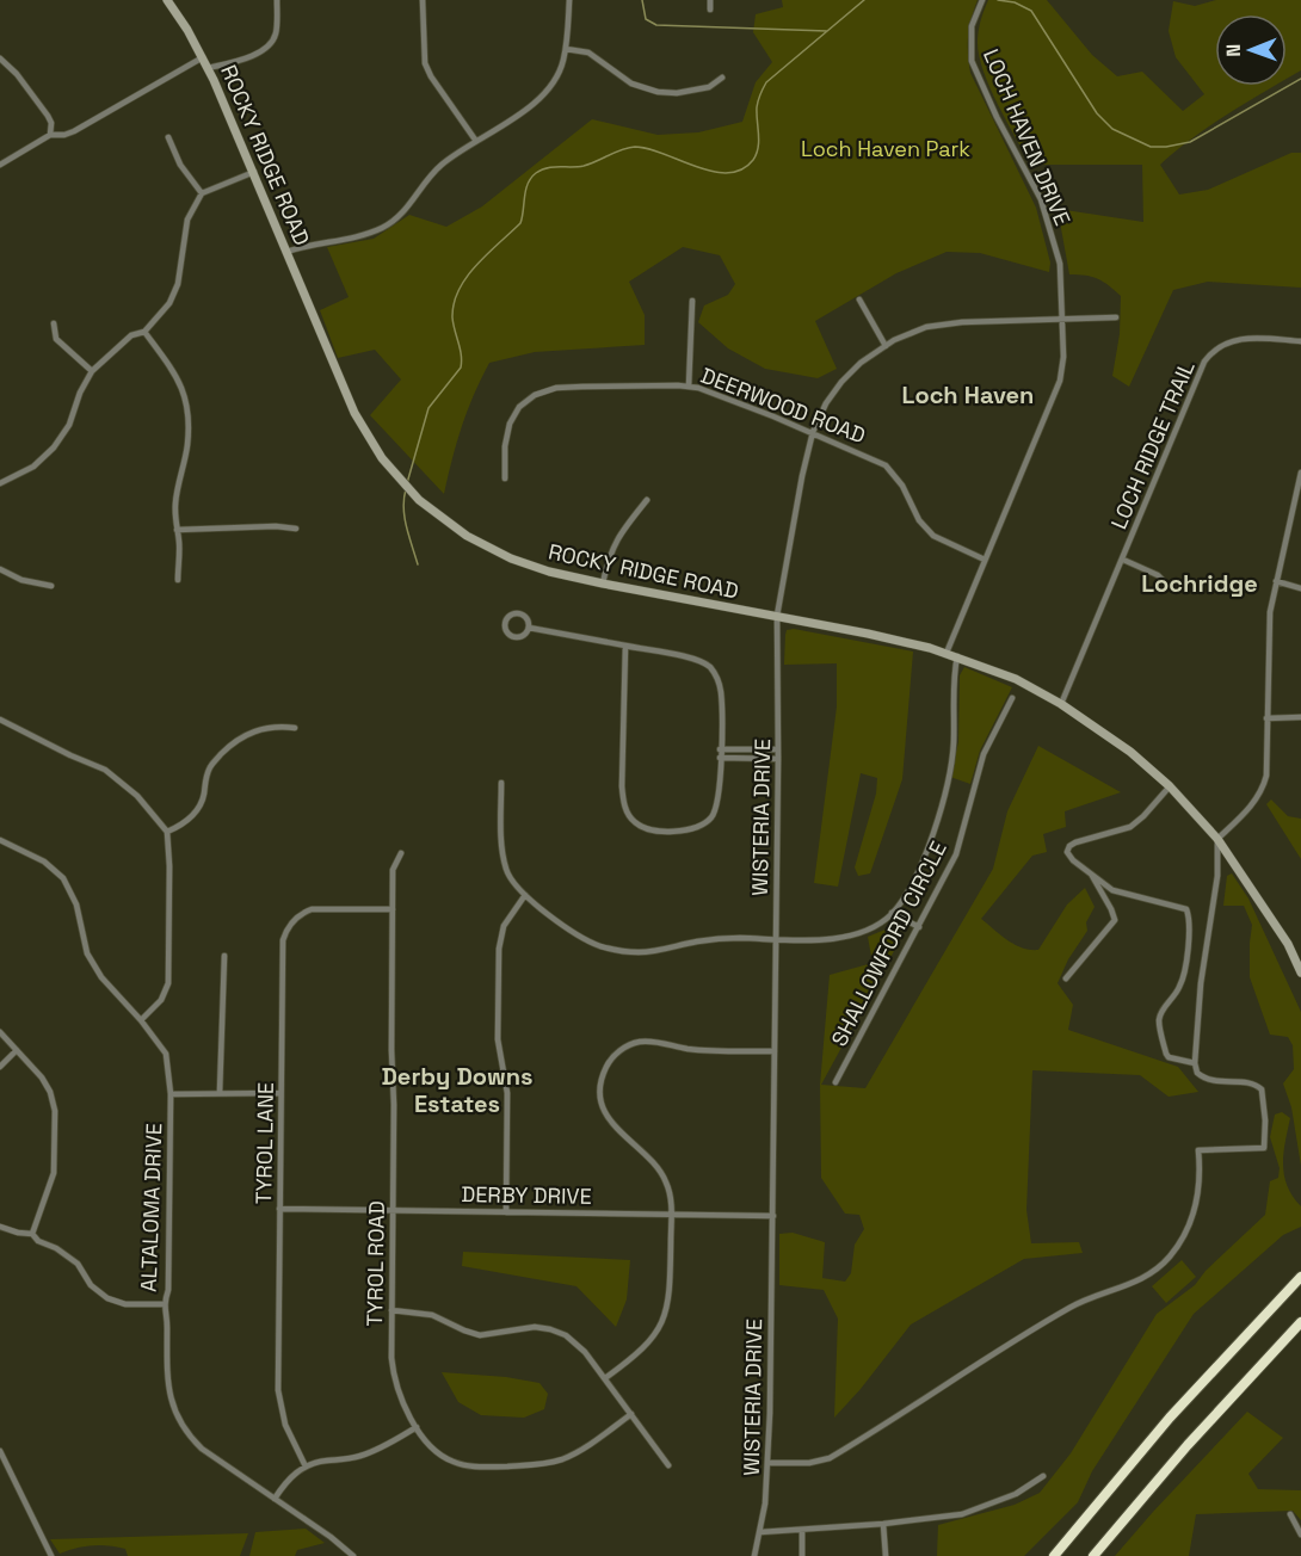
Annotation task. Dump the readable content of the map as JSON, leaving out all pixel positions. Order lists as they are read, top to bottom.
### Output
{
  "streets": {
    "main road": ["ROCKY RIDGE ROAD"],
    "street": [
      "LOCH HAVEN DRIVE",
      "DEERWOOD ROAD",
      "LOCH RIDGE TRAIL",
      "WISTERIA DRIVE",
      "SHALLOWFORD CIRCLE",
      "TYROL LANE",
      "DERBY DRIVE",
      "ALTALOMA DRIVE",
      "TYROL ROAD"
    ]
  },
  "crossings": [
    ["LOCH HAVEN DRIVE", "ROCKY RIDGE ROAD"],
    ["LOCH HAVEN DRIVE", "DEERWOOD ROAD"],
    ["LOCH HAVEN DRIVE", "WISTERIA DRIVE"],
    ["ROCKY RIDGE ROAD", "LOCH RIDGE TRAIL"],
    ["ROCKY RIDGE ROAD", "WISTERIA DRIVE"],
    ["DEERWOOD ROAD", "WISTERIA DRIVE"],
    ["WISTERIA DRIVE", "DERBY DRIVE"],
    ["TYROL LANE", "DERBY DRIVE"],
    ["TYROL LANE", "TYROL ROAD"],
    ["DERBY DRIVE", "TYROL ROAD"]
  ],
  "districts": ["Loch Haven", "Lochridge", "Derby Downs Estates"],
  "parks": ["Loch Haven Park"],
  "north": "left"
}
